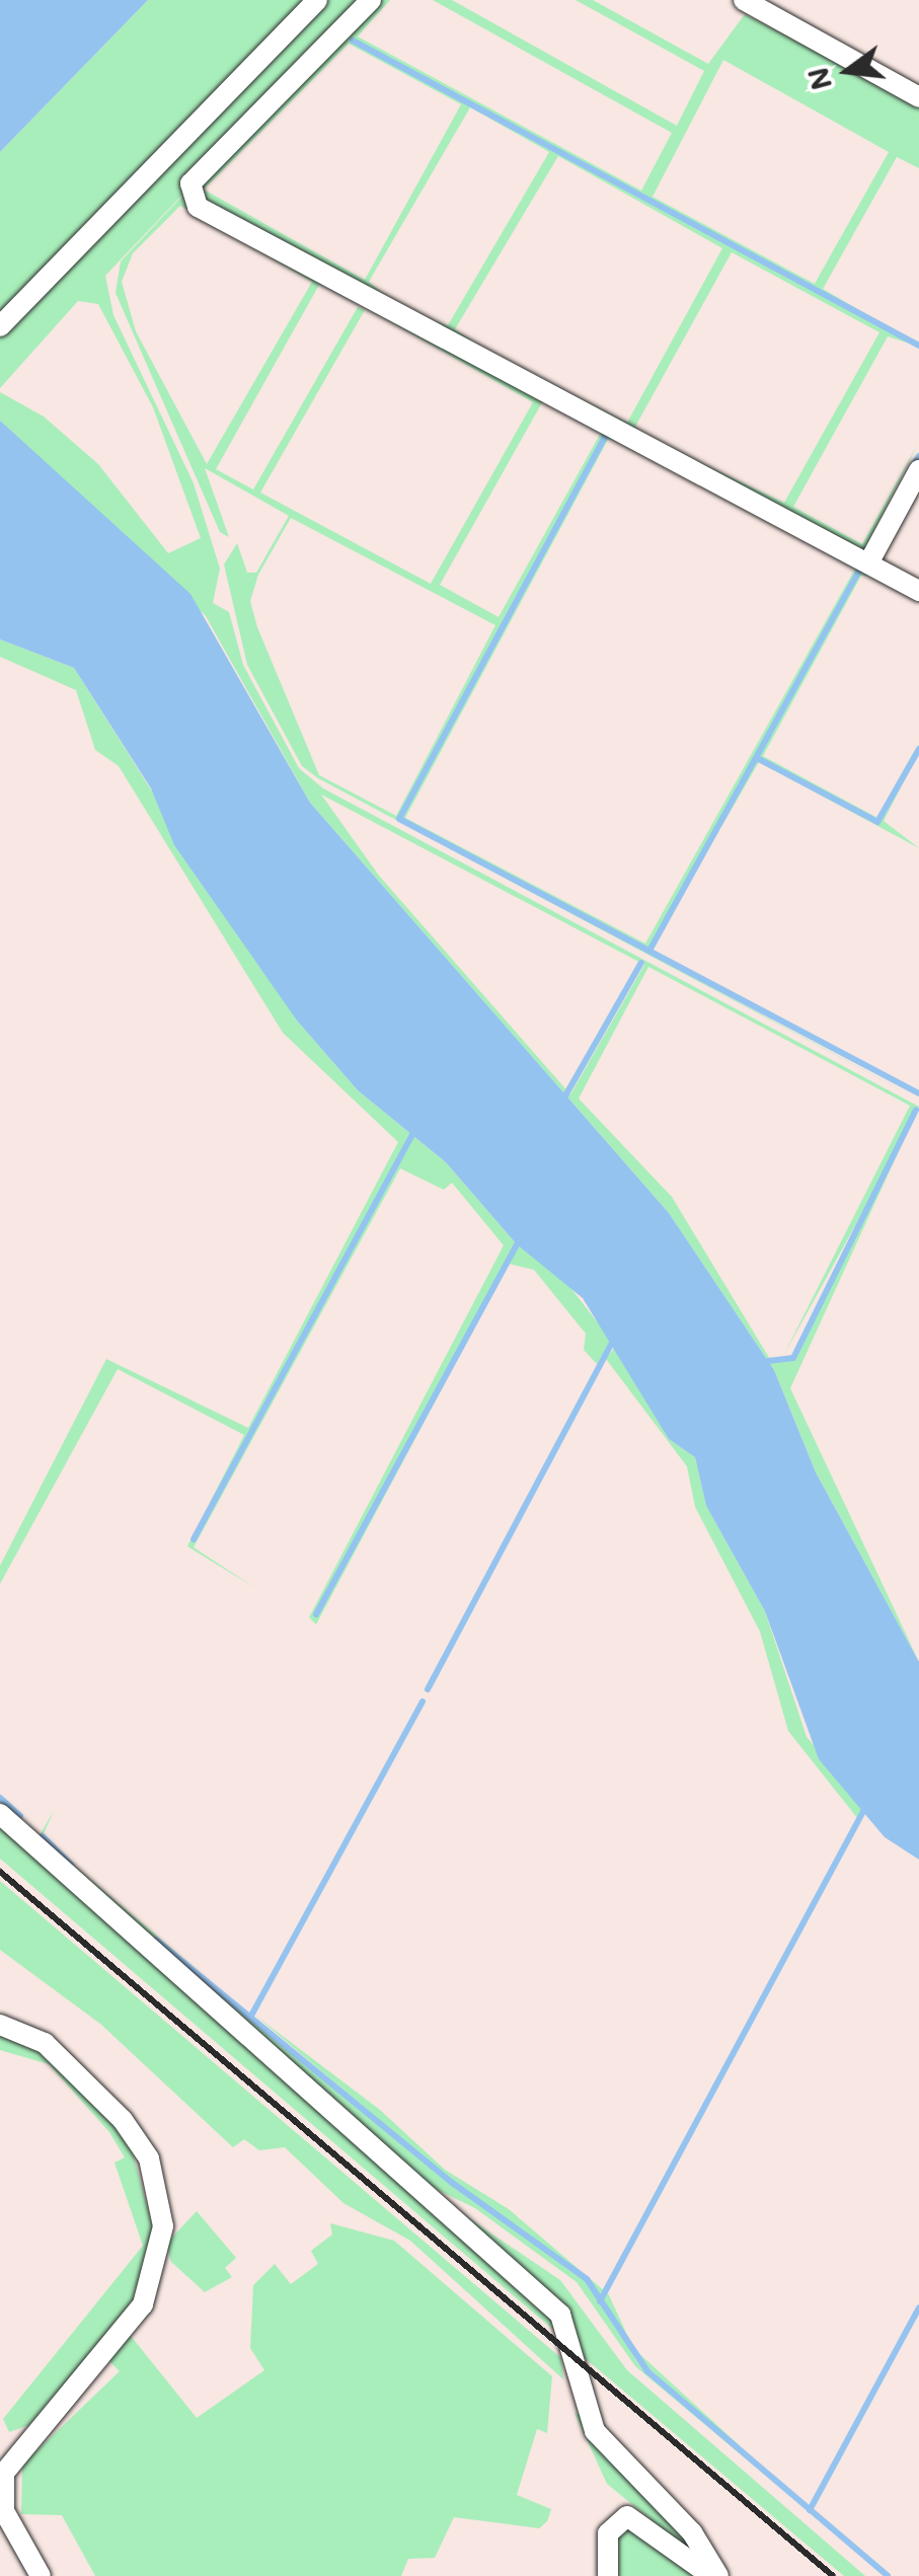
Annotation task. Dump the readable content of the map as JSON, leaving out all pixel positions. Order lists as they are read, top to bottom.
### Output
{
  "north": "left"
}
